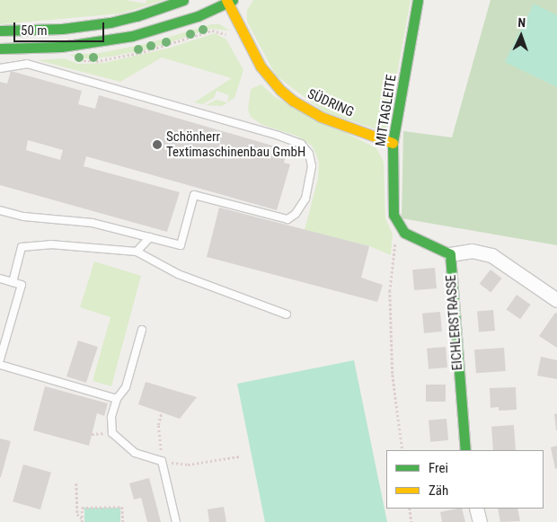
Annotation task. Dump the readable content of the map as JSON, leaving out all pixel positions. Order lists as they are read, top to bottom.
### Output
{
  "streets": {
    "street": ["SÜDRING", "MITTAGLEITE", "EICHLERSTRASSE"]
  },
  "crossings": [
    ["SÜDRING", "MITTAGLEITE"]
  ],
  "places": ["Schönherr Textimaschinenbau GmbH"],
  "legend": ["Frei", "Zäh"],
  "scale_bar": "50 m",
  "north": "top"
}
